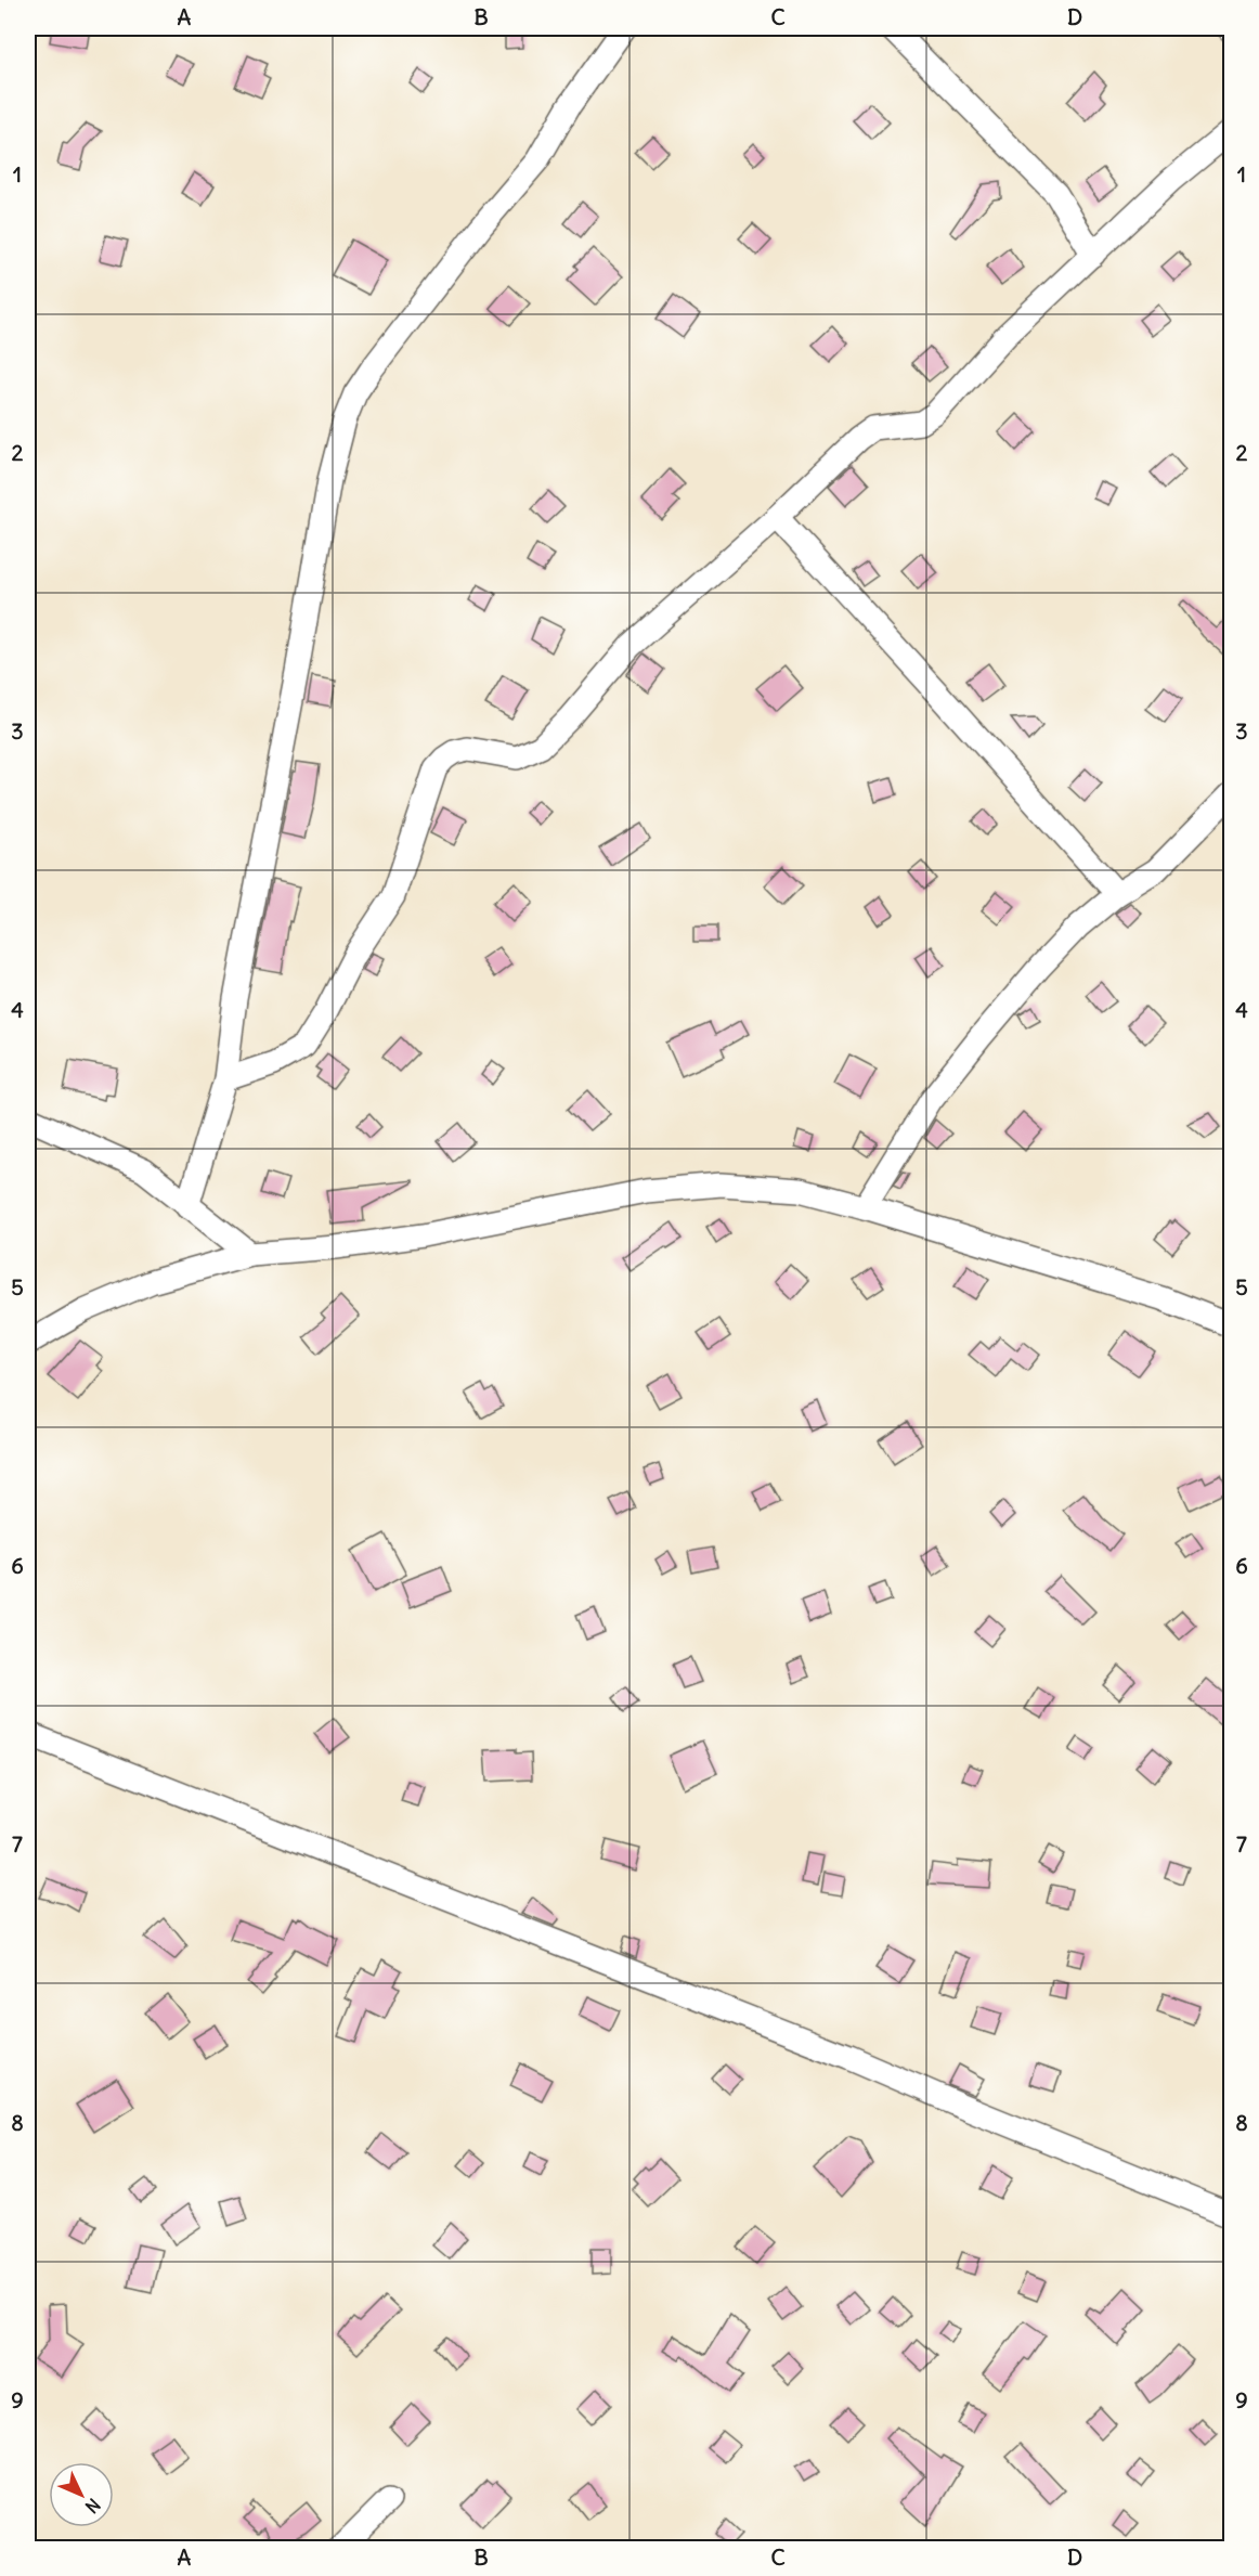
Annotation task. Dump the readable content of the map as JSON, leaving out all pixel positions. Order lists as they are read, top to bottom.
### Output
{
  "north": "bottom right",
  "grid": {
    "columns": [
      "A",
      "B",
      "C",
      "D"
    ],
    "rows": [
      "1",
      "2",
      "3",
      "4",
      "5",
      "6",
      "7",
      "8",
      "9"
    ]
  }
}
